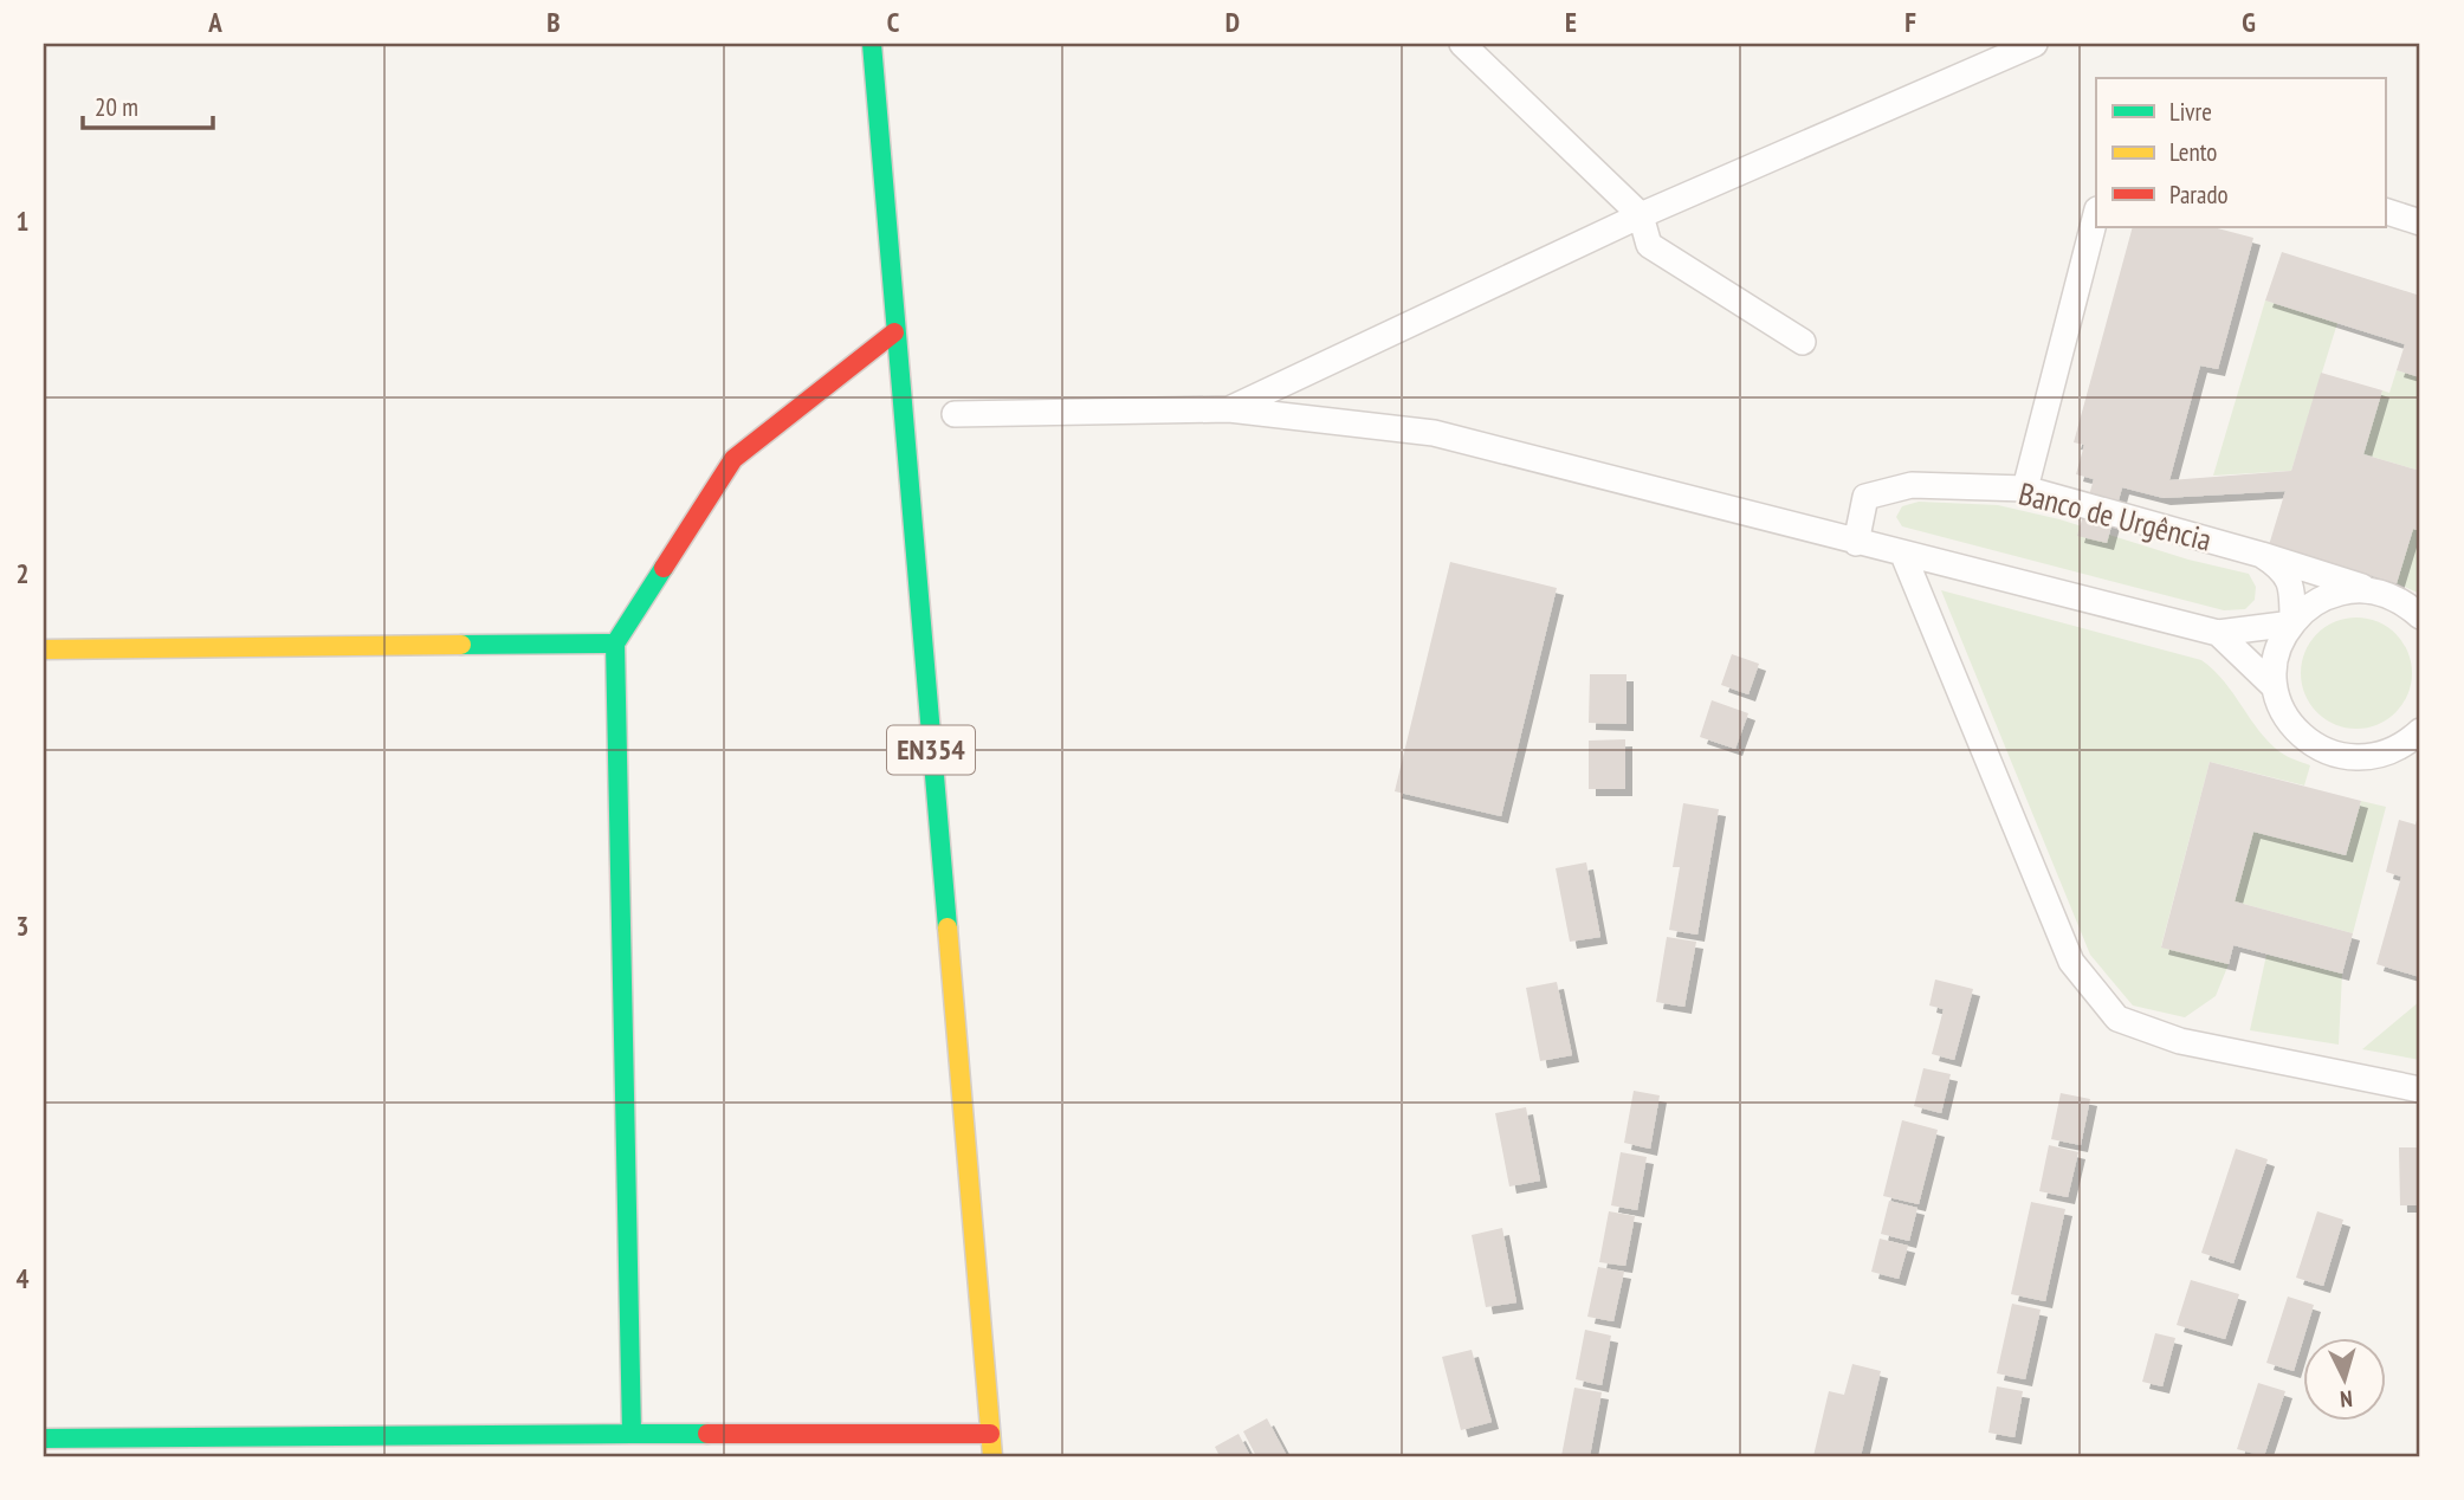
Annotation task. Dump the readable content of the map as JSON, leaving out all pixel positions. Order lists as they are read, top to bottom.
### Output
{
  "streets": {
    "street": ["EN354"],
    "lane": ["Banco de Urgência"]
  },
  "legend": ["Livre", "Lento", "Parado"],
  "scale_bar": "20 m",
  "north": "bottom",
  "grid": {
    "columns": [
      "A",
      "B",
      "C",
      "D",
      "E",
      "F",
      "G"
    ],
    "rows": [
      "1",
      "2",
      "3",
      "4"
    ]
  }
}
